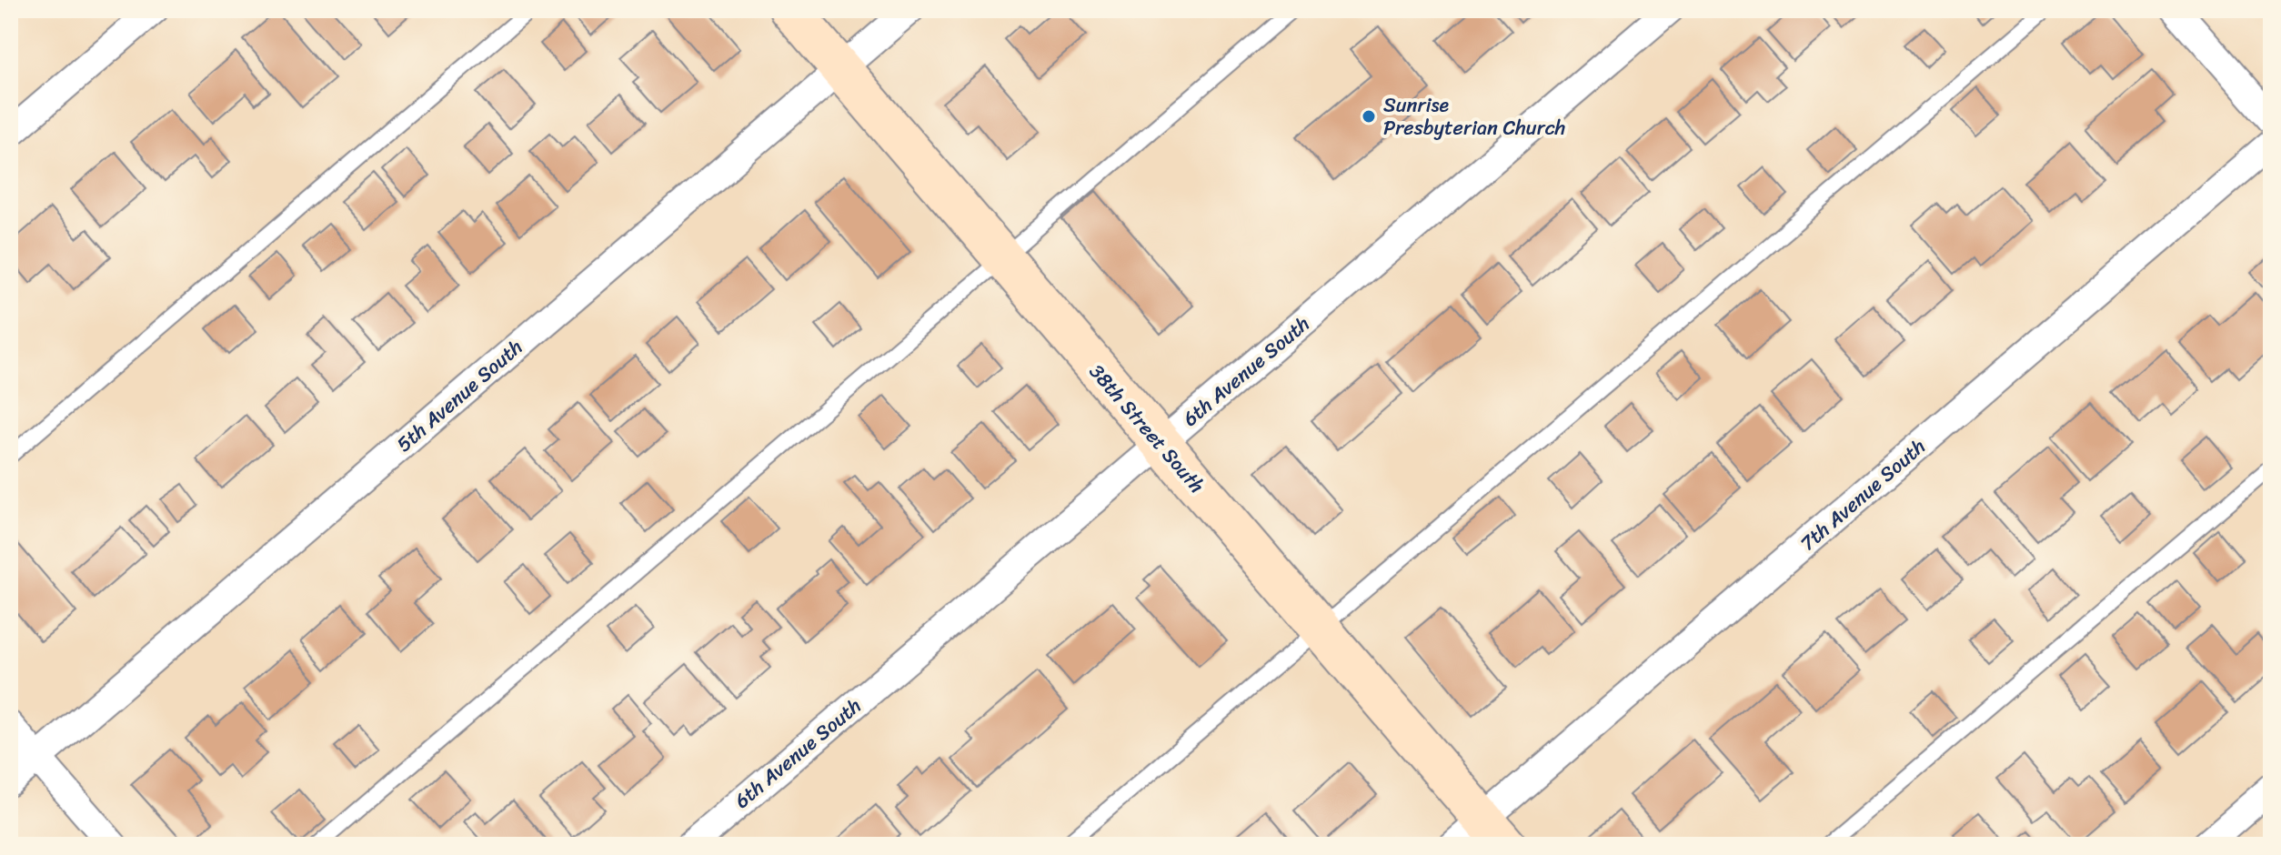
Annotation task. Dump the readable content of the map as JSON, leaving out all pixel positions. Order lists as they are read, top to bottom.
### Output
{
  "streets": {
    "main road": ["38th Street South"],
    "street": ["6th Avenue South", "5th Avenue South", "7th Avenue South"]
  },
  "crossings": [
    ["6th Avenue South", "38th Street South"],
    ["5th Avenue South", "38th Street South"],
    ["38th Street South", "7th Avenue South"]
  ],
  "places": ["Sunrise Presbyterian Church"]
}
